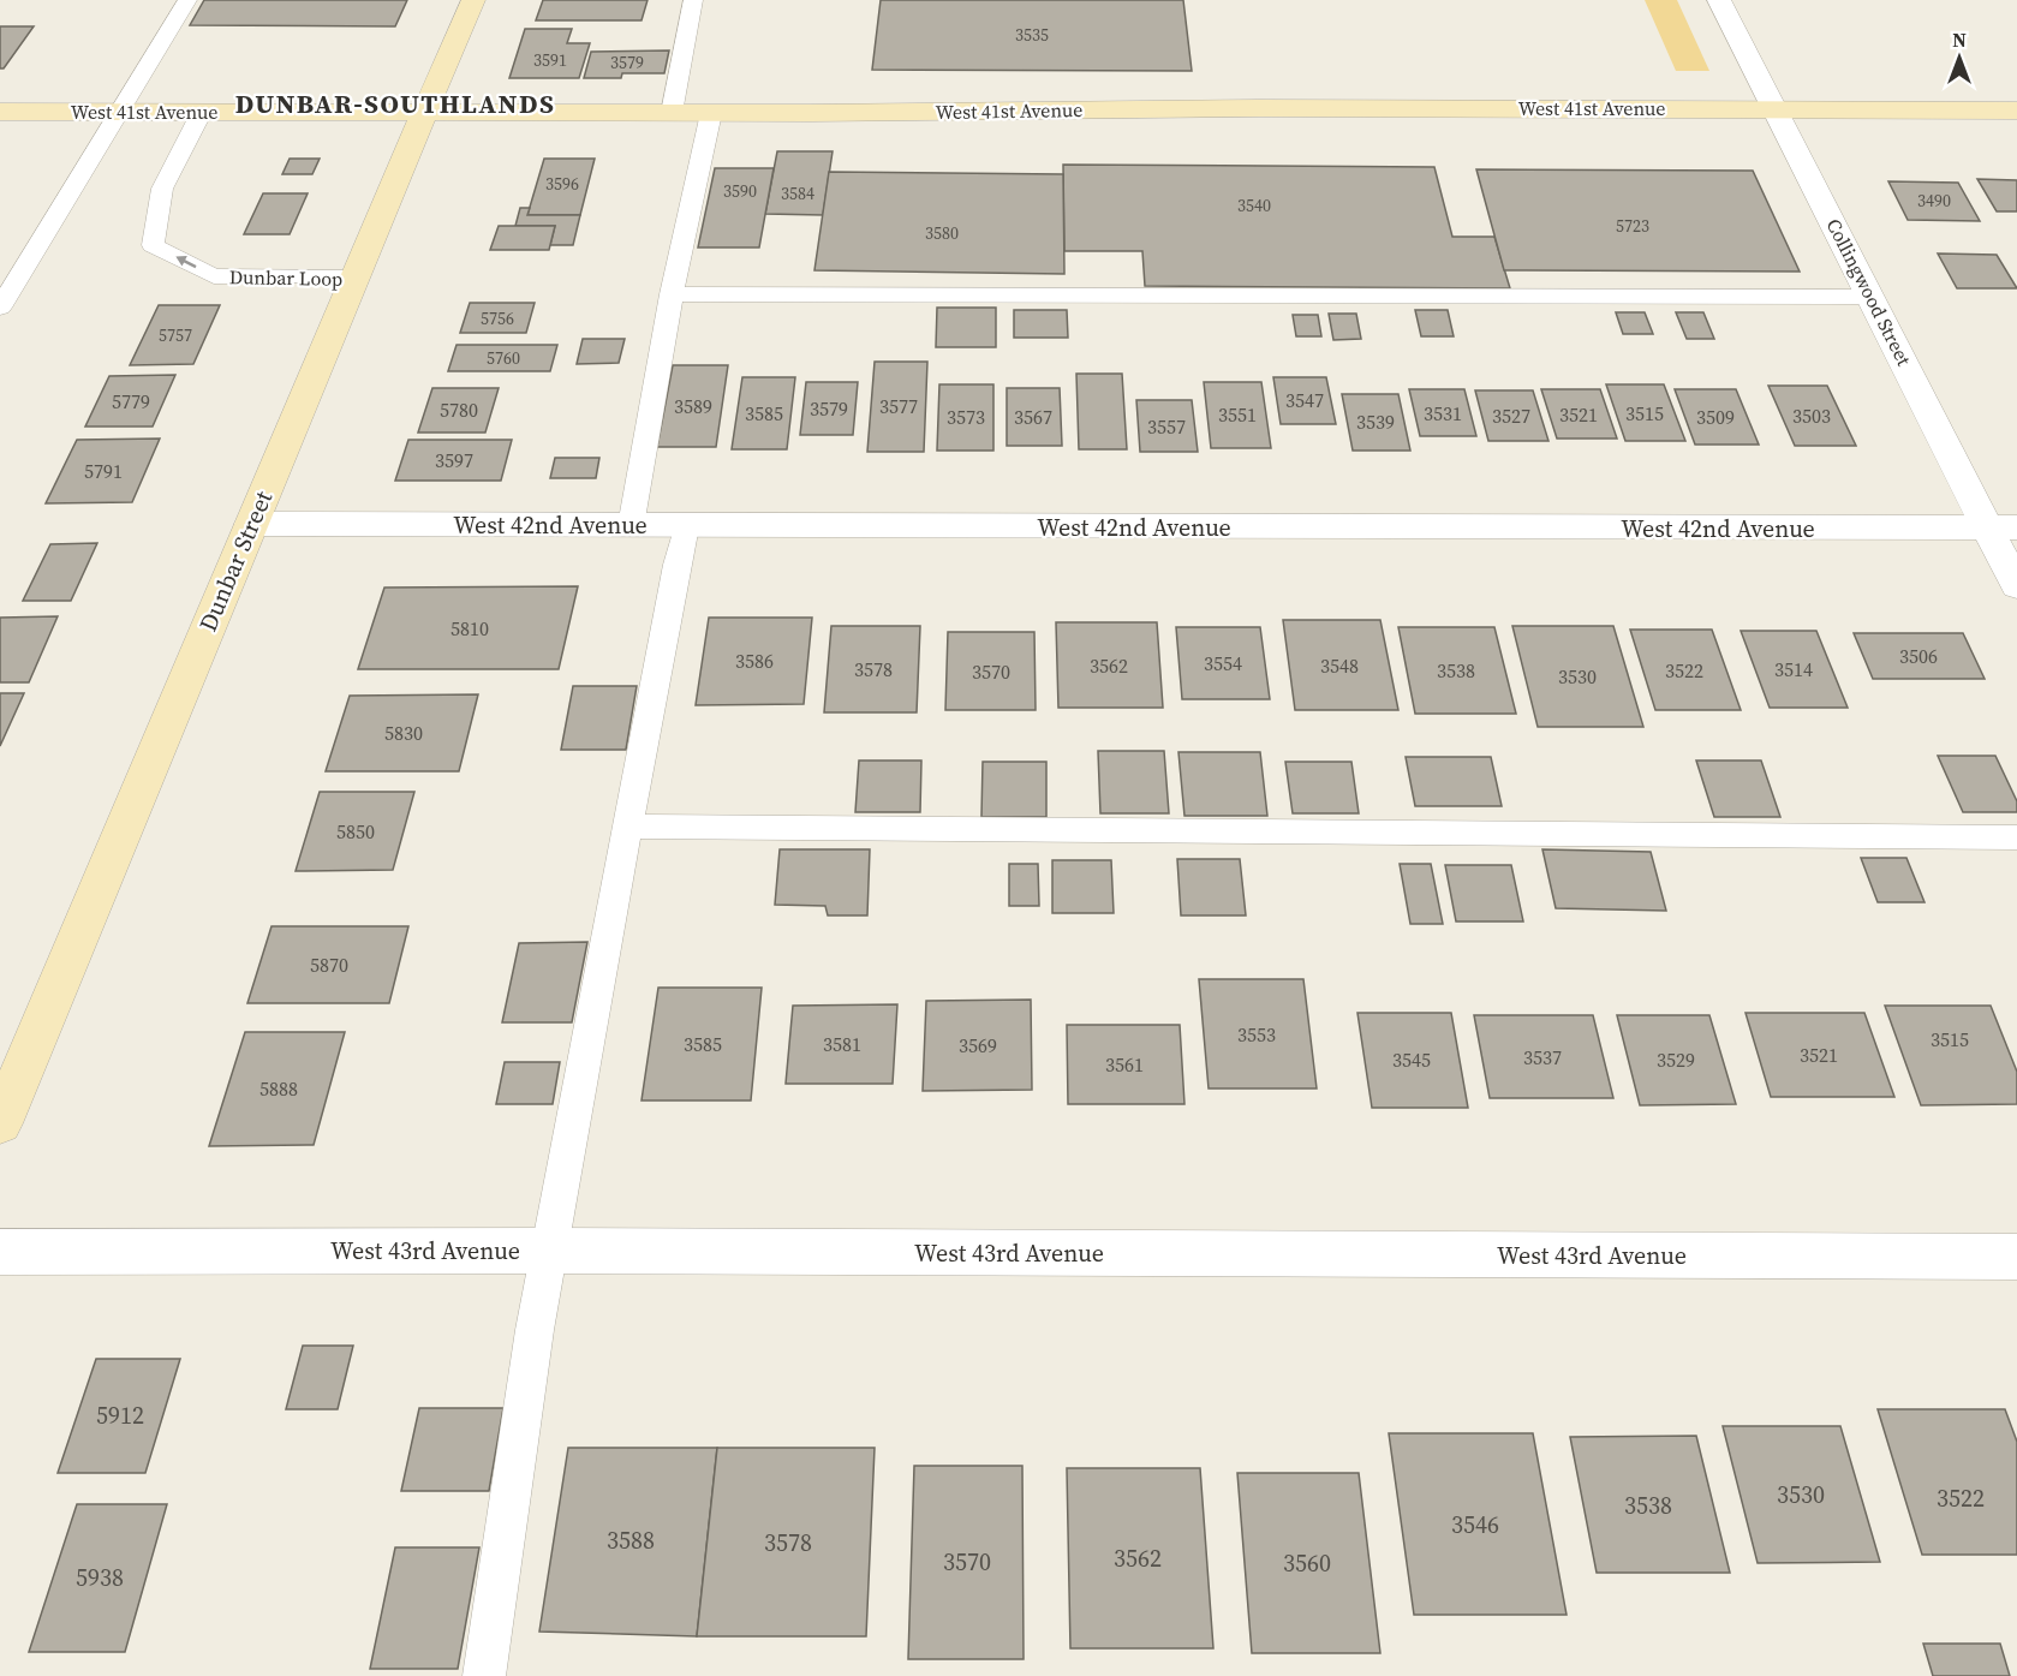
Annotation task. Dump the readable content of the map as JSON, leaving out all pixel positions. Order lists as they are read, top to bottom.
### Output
{
  "streets": {
    "main road": ["West 41st Avenue", "Dunbar Street"],
    "street": ["Collingwood Street", "West 42nd Avenue", "West 43rd Avenue"],
    "lane": ["Dunbar Loop"]
  },
  "crossings": [
    ["West 41st Avenue", "Dunbar Loop"],
    ["West 41st Avenue", "Collingwood Street"],
    ["West 41st Avenue", "Dunbar Street"],
    ["Dunbar Loop", "Dunbar Street"],
    ["Collingwood Street", "West 42nd Avenue"],
    ["West 42nd Avenue", "Dunbar Street"]
  ],
  "districts": ["DUNBAR-SOUTHLANDS"],
  "house_numbers": [
    "3535",
    "3591",
    "3579",
    "3596",
    "3590",
    "3584",
    "3490",
    "3540",
    "5723",
    "3580",
    "5756",
    "5757",
    "5760",
    "3547",
    "5779",
    "3589",
    "3577",
    "3579",
    "5780",
    "3585",
    "3531",
    "3515",
    "3551",
    "3521",
    "3527",
    "3503",
    "3573",
    "3567",
    "3509",
    "3539",
    "3557",
    "3597",
    "5791",
    "5810",
    "3506",
    "3586",
    "3554",
    "3562",
    "3548",
    "3578",
    "3514",
    "3538",
    "3522",
    "3570",
    "3530",
    "5830",
    "5850",
    "5870",
    "3553",
    "3515",
    "3585",
    "3581",
    "3569",
    "3521",
    "3537",
    "3545",
    "3529",
    "3561",
    "5888",
    "5912",
    "3530",
    "3522",
    "3538",
    "3546",
    "3588",
    "3578",
    "3562",
    "3570",
    "3560",
    "5938"
  ],
  "north": "top"
}
